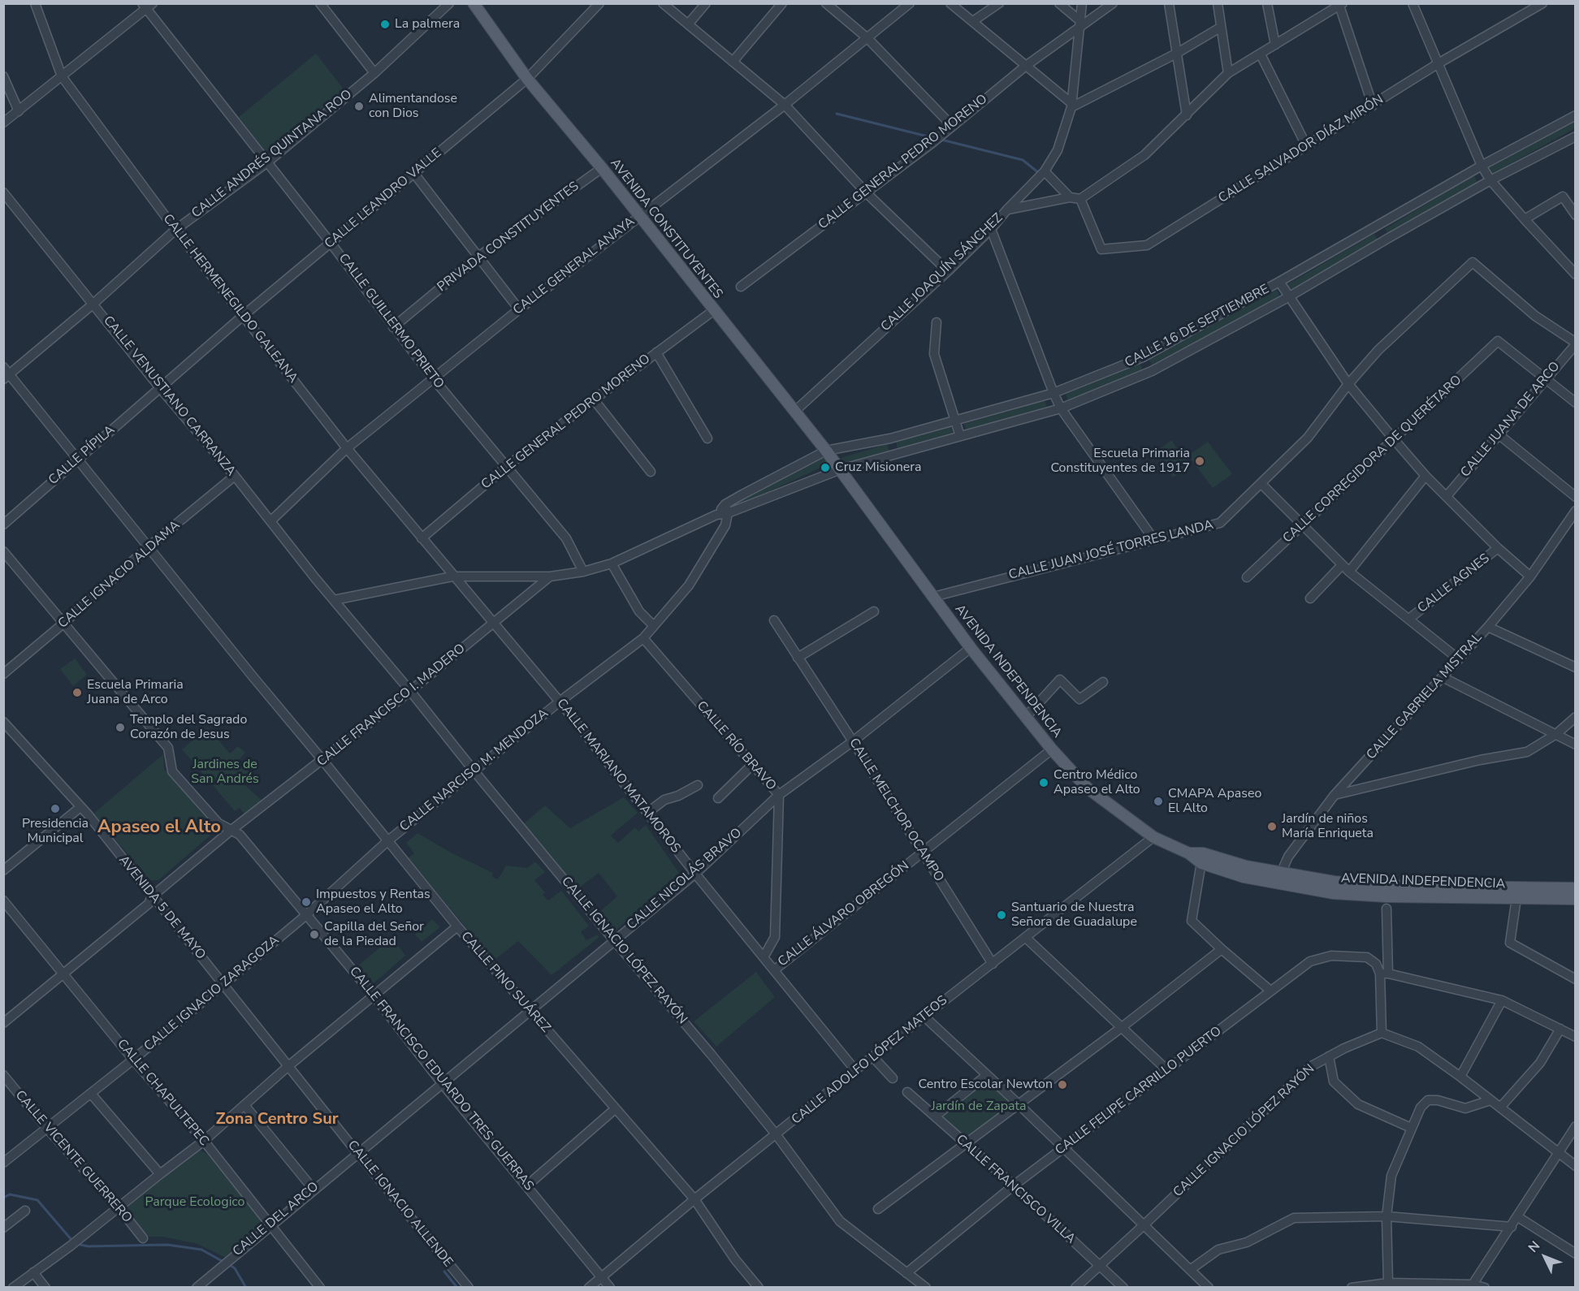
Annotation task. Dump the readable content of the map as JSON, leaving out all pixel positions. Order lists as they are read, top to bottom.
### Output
{
  "streets": {
    "main road": ["AVENIDA CONSTITUYENTES", "AVENIDA INDEPENDENCIA"],
    "street": [
      "CALLE SALVADOR DÍAZ MIRÓN",
      "CALLE ANDRÉS QUINTANA ROO",
      "CALLE GENERAL PEDRO MORENO",
      "CALLE LEANDRO VALLE",
      "PRIVADA CONSTITUYENTES",
      "CALLE GENERAL ANAYA",
      "CALLE JOAQUÍN SÁNCHEZ",
      "CALLE HERMENEGILDO GALEANA",
      "CALLE GUILLERMO PRIETO",
      "CALLE 16 DE SEPTIEMBRE",
      "CALLE VENUSTIANO CARRANZA",
      "CALLE JUANA DE ARCO",
      "CALLE PÍPILA",
      "CALLE CORREGIDORA DE QUERÉTARO",
      "CALLE JUAN JOSÉ TORRES LANDA",
      "CALLE IGNACIO ALDAMA",
      "CALLE AGNES",
      "CALLE GABRIELA MISTRAL",
      "CALLE FRANCISCO I. MADERO",
      "CALLE RÍO BRAVO",
      "CALLE NARCISO M. MENDOZA",
      "CALLE MARIANO MATAMOROS",
      "CALLE MELCHOR OCAMPO",
      "CALLE NICOLÁS BRAVO",
      "AVENIDA 5 DE MAYO",
      "CALLE ÁLVARO OBREGÓN",
      "CALLE IGNACIO LÓPEZ RAYÓN",
      "CALLE PINO SUÁREZ",
      "CALLE IGNACIO ZARAGOZA",
      "CALLE ADOLFO LÓPEZ MATEOS",
      "CALLE FRANCISCO EDUARDO TRES GUERRAS",
      "CALLE FELIPE CARRILLO PUERTO",
      "CALLE CHAPULTEPEC",
      "CALLE VICENTE GUERRERO",
      "CALLE FRANCISCO VILLA",
      "CALLE IGNACIO ALLENDE",
      "CALLE DEL ARCO"
    ]
  },
  "crossings": [
    ["CALLE SALVADOR DÍAZ MIRÓN", "CALLE JOAQUÍN SÁNCHEZ"],
    ["CALLE ANDRÉS QUINTANA ROO", "CALLE HERMENEGILDO GALEANA"],
    ["CALLE ANDRÉS QUINTANA ROO", "CALLE GUILLERMO PRIETO"],
    ["CALLE ANDRÉS QUINTANA ROO", "CALLE VENUSTIANO CARRANZA"],
    ["CALLE ANDRÉS QUINTANA ROO", "CALLE PINO SUÁREZ"],
    ["CALLE GENERAL PEDRO MORENO", "AVENIDA CONSTITUYENTES"],
    ["CALLE GENERAL PEDRO MORENO", "CALLE HERMENEGILDO GALEANA"],
    ["CALLE GENERAL PEDRO MORENO", "CALLE GUILLERMO PRIETO"],
    ["CALLE LEANDRO VALLE", "AVENIDA CONSTITUYENTES"],
    ["CALLE LEANDRO VALLE", "CALLE HERMENEGILDO GALEANA"],
    ["CALLE LEANDRO VALLE", "CALLE GUILLERMO PRIETO"],
    ["CALLE LEANDRO VALLE", "CALLE VENUSTIANO CARRANZA"],
    ["CALLE LEANDRO VALLE", "CALLE PÍPILA"],
    ["AVENIDA CONSTITUYENTES", "PRIVADA CONSTITUYENTES"],
    ["AVENIDA CONSTITUYENTES", "CALLE GENERAL ANAYA"],
    ["AVENIDA CONSTITUYENTES", "CALLE JOAQUÍN SÁNCHEZ"],
    ["AVENIDA CONSTITUYENTES", "CALLE 16 DE SEPTIEMBRE"],
    ["AVENIDA CONSTITUYENTES", "AVENIDA INDEPENDENCIA"],
    ["PRIVADA CONSTITUYENTES", "CALLE GUILLERMO PRIETO"],
    ["CALLE GENERAL ANAYA", "CALLE HERMENEGILDO GALEANA"],
    ["CALLE GENERAL ANAYA", "CALLE GUILLERMO PRIETO"],
    ["CALLE GENERAL ANAYA", "CALLE VENUSTIANO CARRANZA"],
    ["CALLE HERMENEGILDO GALEANA", "CALLE 16 DE SEPTIEMBRE"],
    ["CALLE HERMENEGILDO GALEANA", "CALLE MARIANO MATAMOROS"],
    ["CALLE GUILLERMO PRIETO", "CALLE 16 DE SEPTIEMBRE"],
    ["CALLE 16 DE SEPTIEMBRE", "CALLE VENUSTIANO CARRANZA"],
    ["CALLE 16 DE SEPTIEMBRE", "AVENIDA INDEPENDENCIA"],
    ["CALLE 16 DE SEPTIEMBRE", "CALLE FRANCISCO I. MADERO"],
    ["CALLE 16 DE SEPTIEMBRE", "CALLE NARCISO M. MENDOZA"],
    ["CALLE 16 DE SEPTIEMBRE", "CALLE MARIANO MATAMOROS"],
    ["CALLE 16 DE SEPTIEMBRE", "CALLE IGNACIO LÓPEZ RAYÓN"],
    ["CALLE VENUSTIANO CARRANZA", "CALLE PÍPILA"],
    ["CALLE VENUSTIANO CARRANZA", "CALLE IGNACIO ALDAMA"],
    ["CALLE VENUSTIANO CARRANZA", "CALLE IGNACIO LÓPEZ RAYÓN"],
    ["CALLE JUANA DE ARCO", "CALLE CORREGIDORA DE QUERÉTARO"],
    ["CALLE JUANA DE ARCO", "CALLE JUAN JOSÉ TORRES LANDA"],
    ["CALLE PÍPILA", "CALLE PINO SUÁREZ"],
    ["CALLE JUAN JOSÉ TORRES LANDA", "AVENIDA INDEPENDENCIA"],
    ["CALLE IGNACIO ALDAMA", "CALLE PINO SUÁREZ"],
    ["CALLE IGNACIO ALDAMA", "CALLE FRANCISCO EDUARDO TRES GUERRAS"],
    ["AVENIDA INDEPENDENCIA", "CALLE GABRIELA MISTRAL"],
    ["AVENIDA INDEPENDENCIA", "CALLE NICOLÁS BRAVO"],
    ["AVENIDA INDEPENDENCIA", "CALLE ÁLVARO OBREGÓN"],
    ["AVENIDA INDEPENDENCIA", "CALLE ADOLFO LÓPEZ MATEOS"],
    ["CALLE FRANCISCO I. MADERO", "CALLE MARIANO MATAMOROS"],
    ["CALLE FRANCISCO I. MADERO", "AVENIDA 5 DE MAYO"],
    ["CALLE FRANCISCO I. MADERO", "CALLE IGNACIO LÓPEZ RAYÓN"],
    ["CALLE FRANCISCO I. MADERO", "CALLE PINO SUÁREZ"],
    ["CALLE FRANCISCO I. MADERO", "CALLE FRANCISCO EDUARDO TRES GUERRAS"],
    ["CALLE FRANCISCO I. MADERO", "CALLE CHAPULTEPEC"],
    ["CALLE RÍO BRAVO", "CALLE NARCISO M. MENDOZA"],
    ["CALLE RÍO BRAVO", "CALLE MARIANO MATAMOROS"],
    ["CALLE RÍO BRAVO", "CALLE NICOLÁS BRAVO"],
    ["CALLE NARCISO M. MENDOZA", "CALLE MARIANO MATAMOROS"],
    ["CALLE NARCISO M. MENDOZA", "CALLE IGNACIO LÓPEZ RAYÓN"],
    ["CALLE NARCISO M. MENDOZA", "CALLE PINO SUÁREZ"],
    ["CALLE NARCISO M. MENDOZA", "CALLE IGNACIO ZARAGOZA"],
    ["CALLE NARCISO M. MENDOZA", "CALLE FRANCISCO EDUARDO TRES GUERRAS"],
    ["CALLE MARIANO MATAMOROS", "CALLE NICOLÁS BRAVO"],
    ["CALLE MARIANO MATAMOROS", "CALLE ÁLVARO OBREGÓN"],
    ["CALLE MARIANO MATAMOROS", "CALLE ADOLFO LÓPEZ MATEOS"],
    ["CALLE MELCHOR OCAMPO", "CALLE NICOLÁS BRAVO"],
    ["CALLE MELCHOR OCAMPO", "CALLE ÁLVARO OBREGÓN"],
    ["CALLE MELCHOR OCAMPO", "CALLE ADOLFO LÓPEZ MATEOS"],
    ["CALLE NICOLÁS BRAVO", "CALLE IGNACIO LÓPEZ RAYÓN"],
    ["CALLE NICOLÁS BRAVO", "CALLE PINO SUÁREZ"],
    ["CALLE NICOLÁS BRAVO", "CALLE FRANCISCO EDUARDO TRES GUERRAS"],
    ["CALLE NICOLÁS BRAVO", "CALLE IGNACIO ALLENDE"],
    ["CALLE NICOLÁS BRAVO", "CALLE DEL ARCO"],
    ["AVENIDA 5 DE MAYO", "CALLE IGNACIO ZARAGOZA"],
    ["AVENIDA 5 DE MAYO", "CALLE IGNACIO ALLENDE"],
    ["CALLE IGNACIO LÓPEZ RAYÓN", "CALLE ADOLFO LÓPEZ MATEOS"],
    ["CALLE IGNACIO LÓPEZ RAYÓN", "CALLE FELIPE CARRILLO PUERTO"],
    ["CALLE IGNACIO LÓPEZ RAYÓN", "CALLE FRANCISCO VILLA"],
    ["CALLE PINO SUÁREZ", "CALLE ADOLFO LÓPEZ MATEOS"],
    ["CALLE IGNACIO ZARAGOZA", "CALLE FRANCISCO EDUARDO TRES GUERRAS"],
    ["CALLE IGNACIO ZARAGOZA", "CALLE CHAPULTEPEC"],
    ["CALLE IGNACIO ZARAGOZA", "CALLE VICENTE GUERRERO"],
    ["CALLE IGNACIO ZARAGOZA", "CALLE IGNACIO ALLENDE"],
    ["CALLE ADOLFO LÓPEZ MATEOS", "CALLE FRANCISCO EDUARDO TRES GUERRAS"],
    ["CALLE FELIPE CARRILLO PUERTO", "CALLE FRANCISCO VILLA"],
    ["CALLE CHAPULTEPEC", "CALLE DEL ARCO"],
    ["CALLE IGNACIO ALLENDE", "CALLE DEL ARCO"]
  ],
  "districts": ["Apaseo el Alto", "Zona Centro Sur"],
  "parks": ["Jardines de San Andrés", "Jardín de Zapata", "Parque Ecologico"],
  "places": [
    "La palmera",
    "Alimentandose con Dios",
    "Escuela Primaria Constituyentes de 1917",
    "Cruz Misionera",
    "Escuela Primaria Juana de Arco",
    "Templo del Sagrado Corazón de Jesus",
    "Centro Médico Apaseo el Alto",
    "CMAPA Apaseo El Alto",
    "Presidencia Municipal",
    "Jardín de niños María Enriqueta",
    "Impuestos y Rentas Apaseo el Alto",
    "Santuario de Nuestra Señora de Guadalupe",
    "Capilla del Señor de la Piedad",
    "Centro Escolar Newton"
  ],
  "north": "top left"
}
